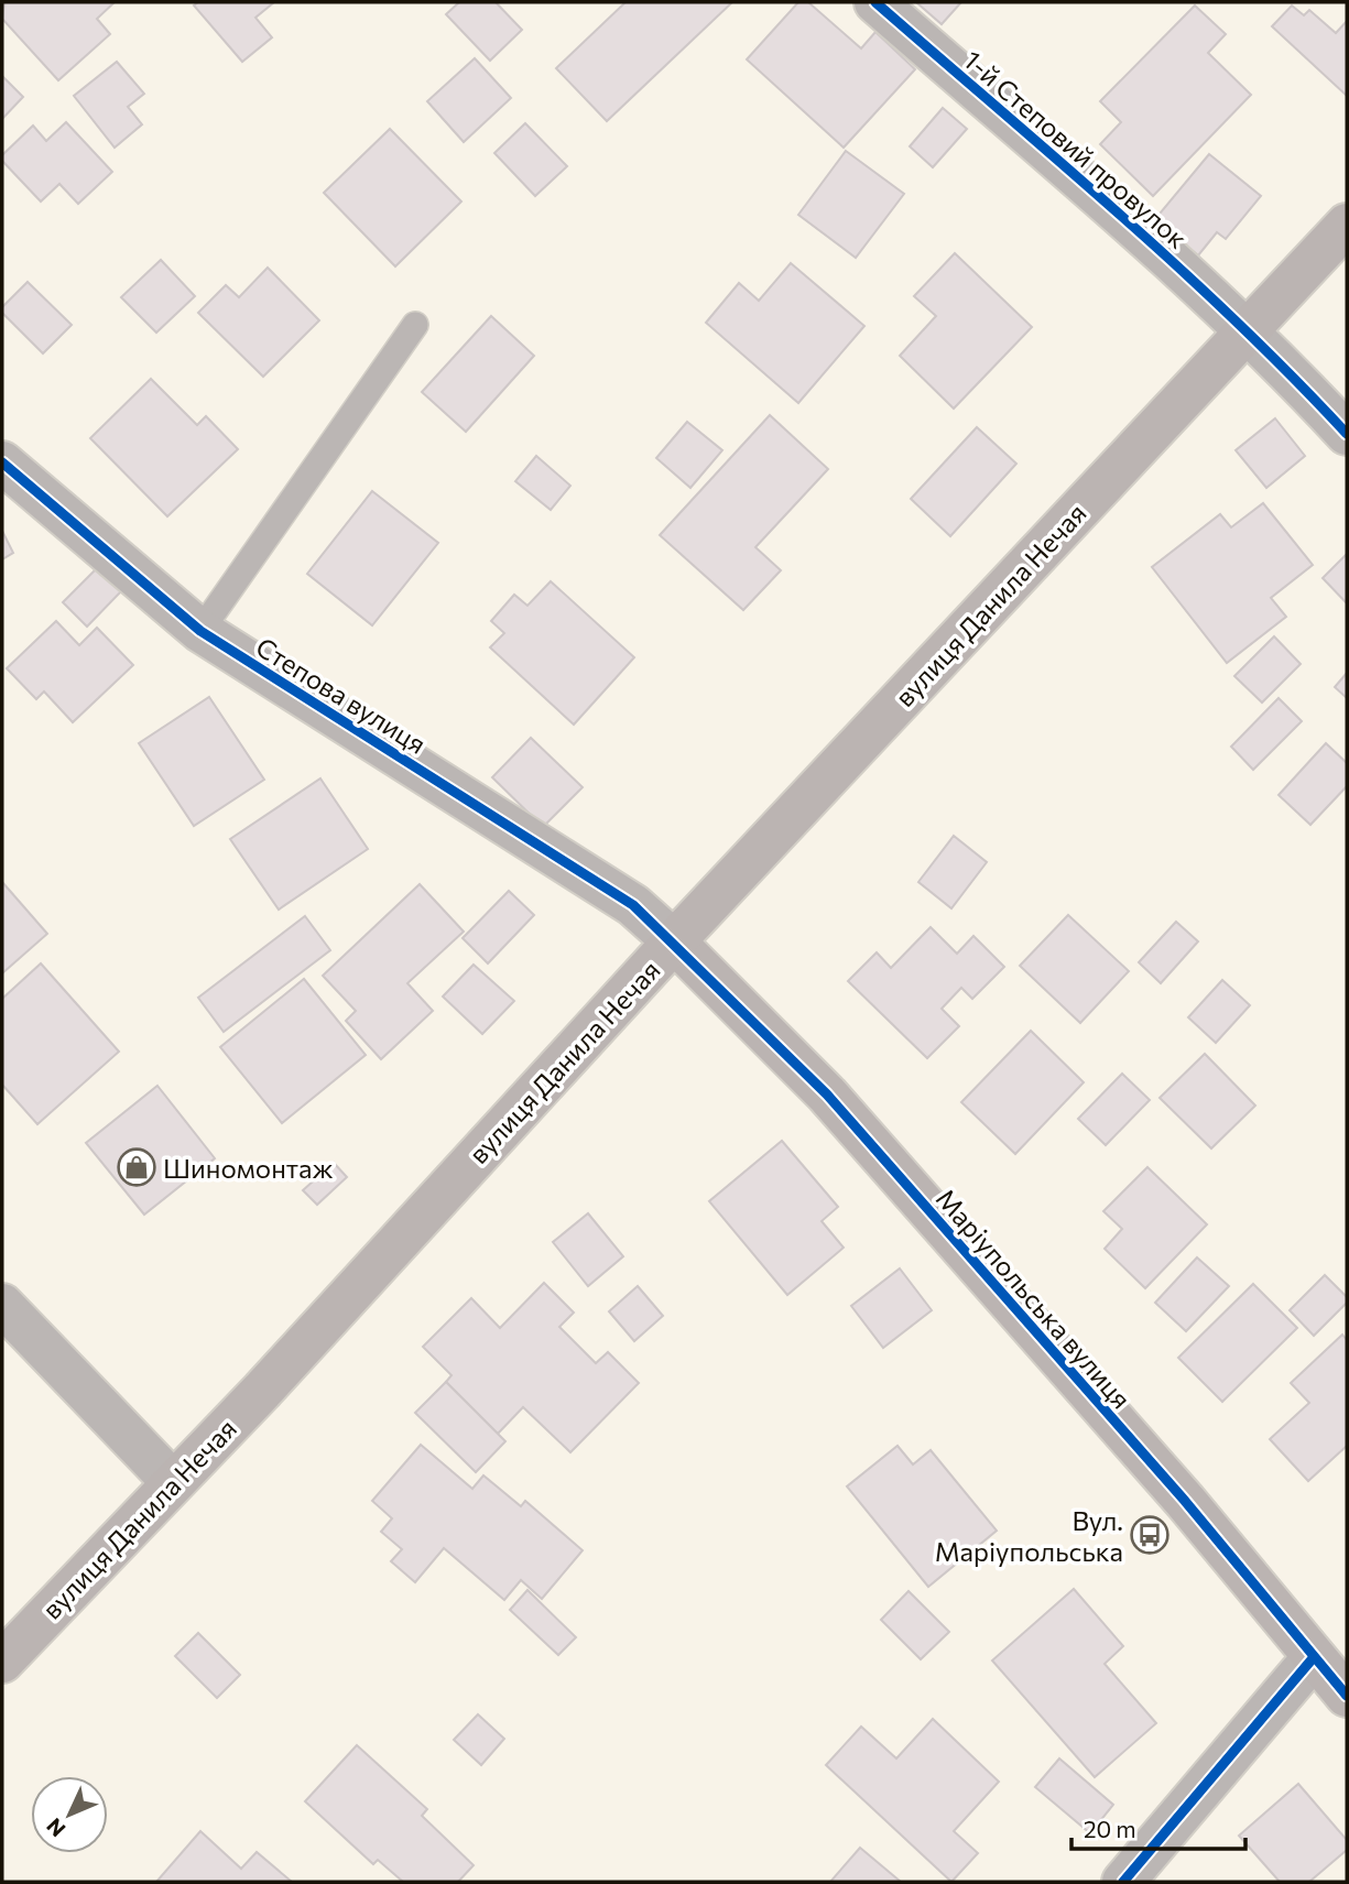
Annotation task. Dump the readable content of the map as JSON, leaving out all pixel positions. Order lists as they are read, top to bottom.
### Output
{
  "streets": {
    "main road": ["вулиця Данила Нечая", "Маріупольська вулиця"],
    "street": ["1-й Степовий провулок", "Степова вулиця"]
  },
  "crossings": [
    ["1-й Степовий провулок", "вулиця Данила Нечая"],
    ["вулиця Данила Нечая", "Степова вулиця"],
    ["вулиця Данила Нечая", "Маріупольська вулиця"],
    ["Степова вулиця", "Маріупольська вулиця"]
  ],
  "places": {
    "shop": ["Шиномонтаж"],
    "bus stop": ["Вул. Маріупольська"]
  },
  "scale_bar": "20 m",
  "north": "bottom left"
}
